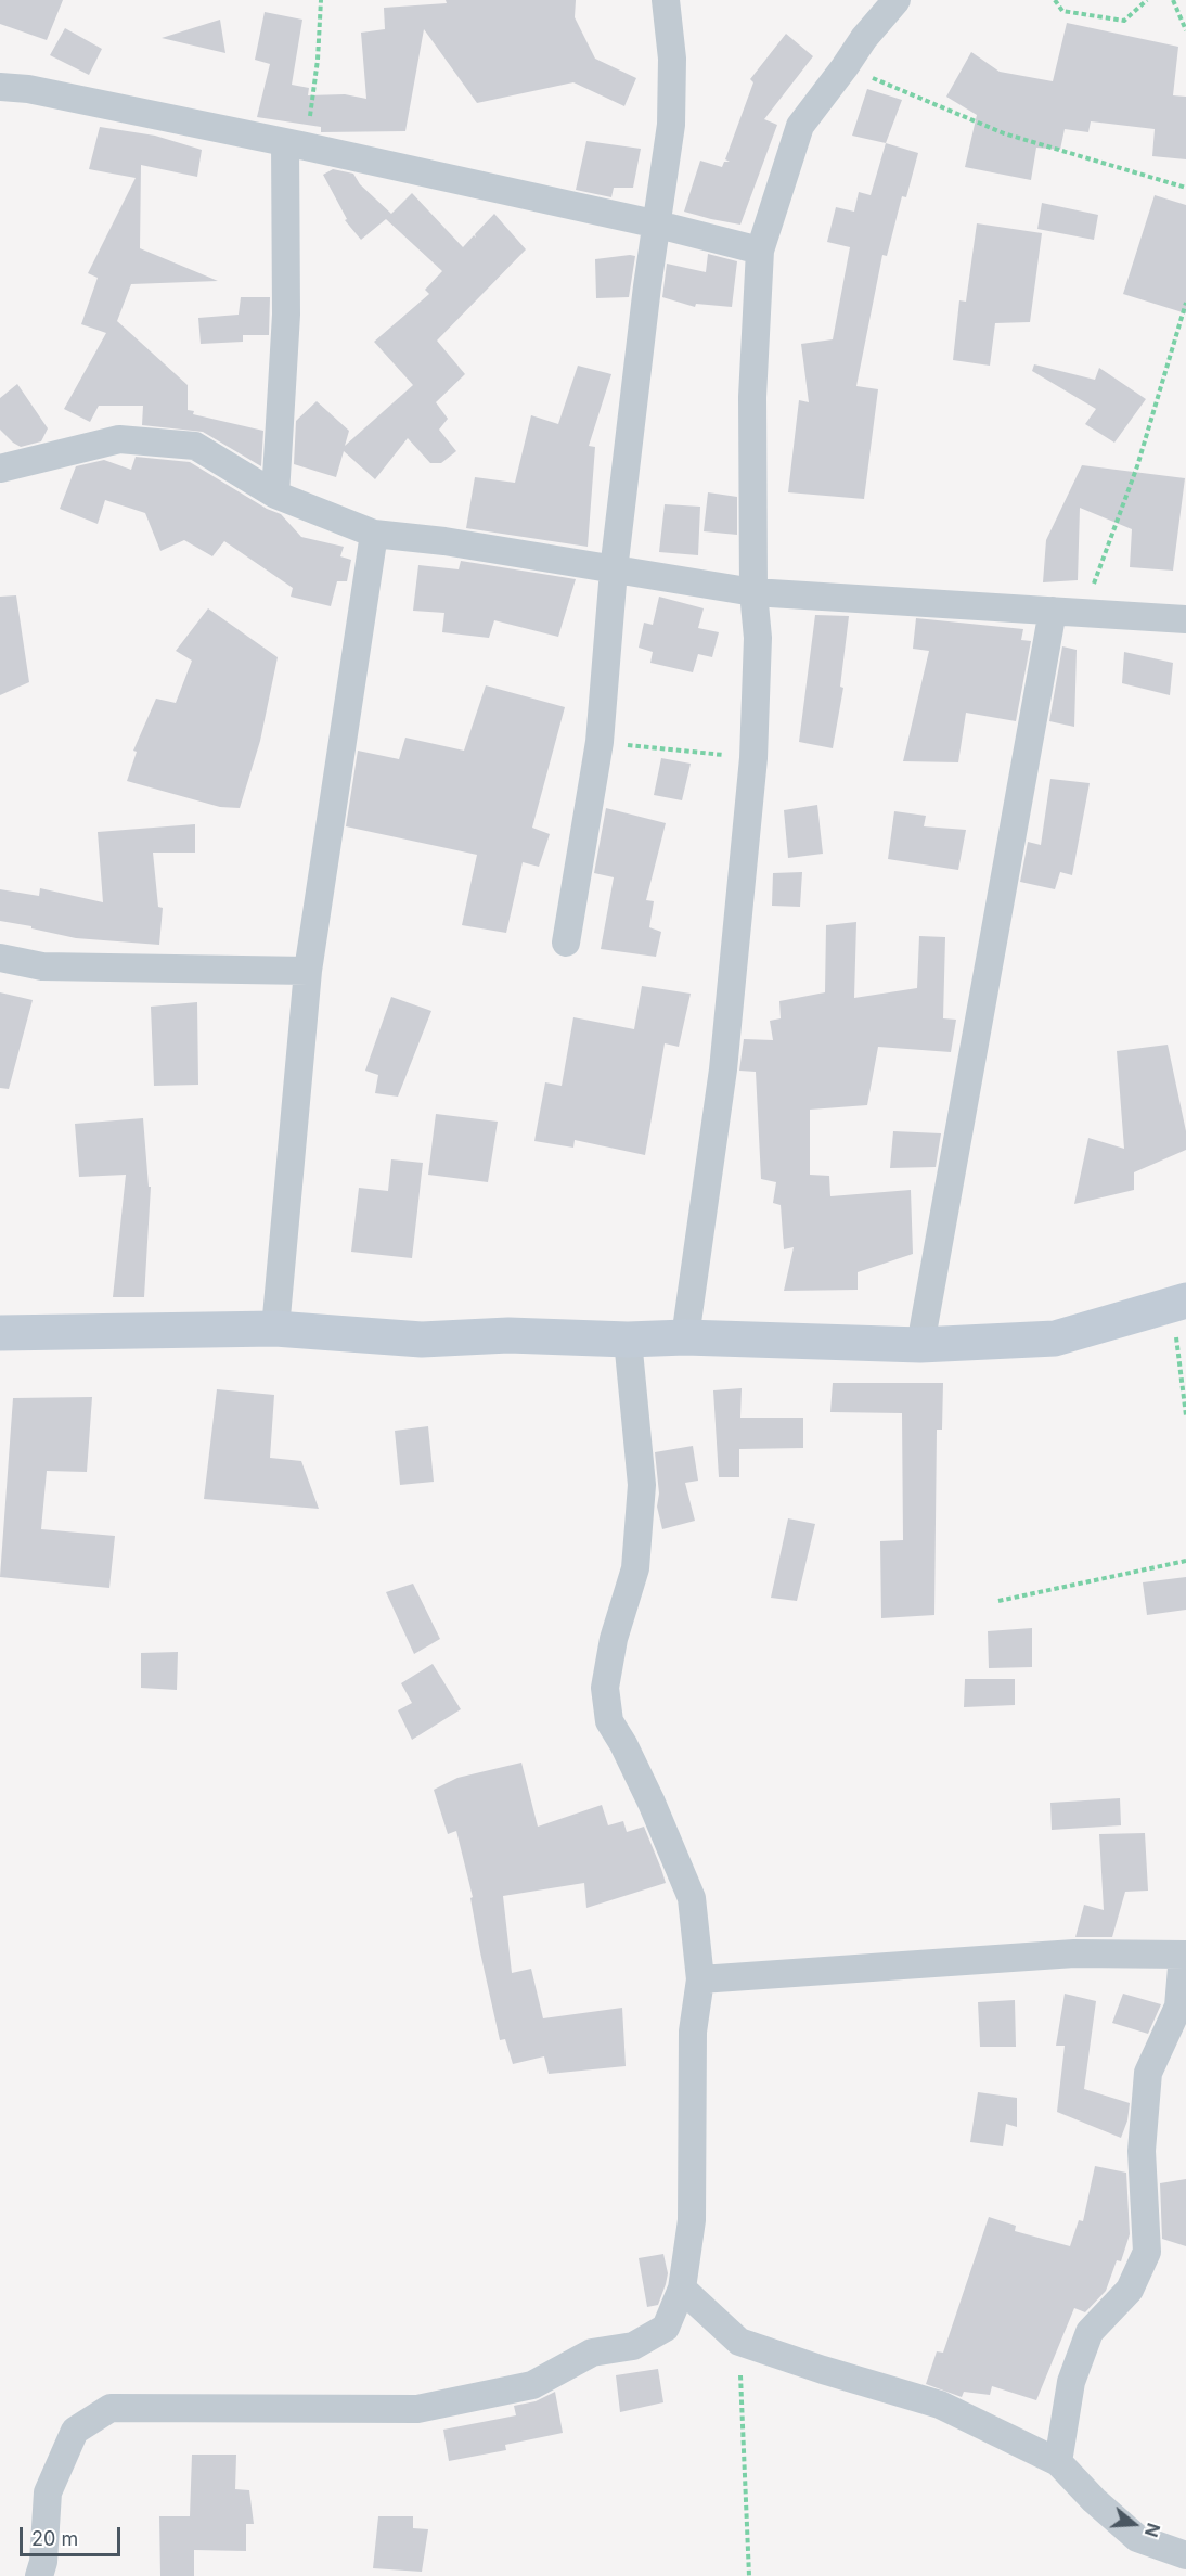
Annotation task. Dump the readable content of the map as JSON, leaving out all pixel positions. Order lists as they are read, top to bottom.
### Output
{
  "scale_bar": "20 m",
  "north": "right"
}
